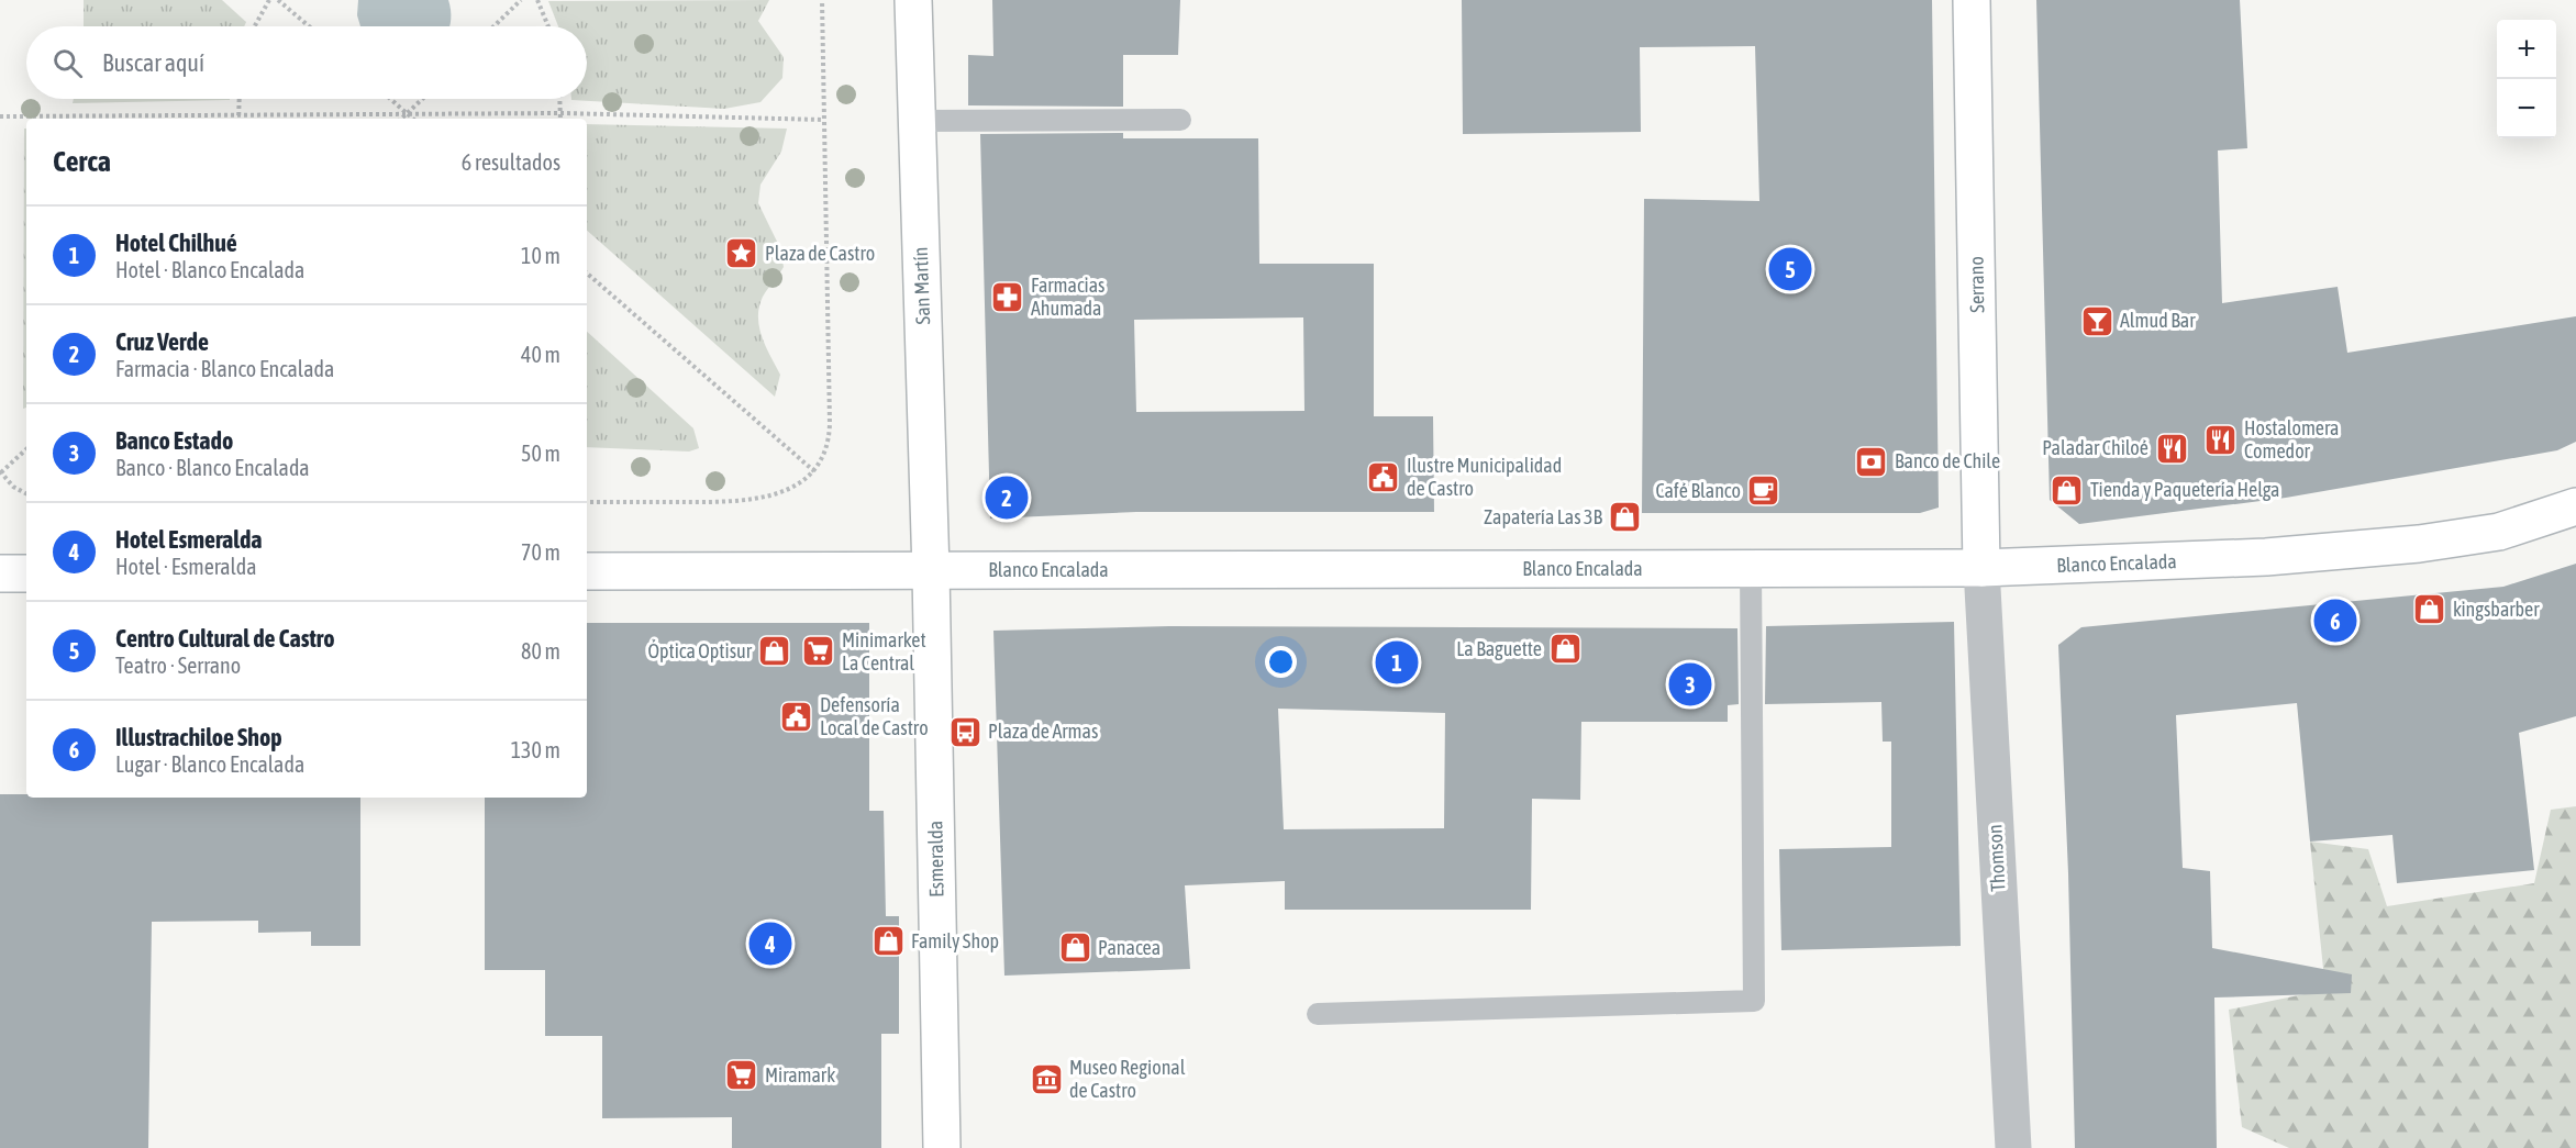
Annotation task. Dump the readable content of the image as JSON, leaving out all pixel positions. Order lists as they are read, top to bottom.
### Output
{
  "streets": {
    "main road": [
      "Serrano",
      "San Martín",
      "Blanco Encalada",
      "Esmeralda"
    ],
    "street": ["Thomson"]
  },
  "crossings": [
    ["Serrano", "Blanco Encalada"],
    ["Serrano", "Thomson"],
    ["San Martín", "Blanco Encalada"],
    ["San Martín", "Esmeralda"],
    ["Blanco Encalada", "Thomson"],
    ["Blanco Encalada", "Esmeralda"]
  ],
  "places": {
    "place": ["Plaza de Castro"],
    "pharmacy": ["Farmacias Ahumada"],
    "bar": ["Almud Bar"],
    "restaurant": ["Hostalomera Comedor", "Paladar Chiloé"],
    "bank": ["Banco de Chile"],
    "public building": ["Ilustre Municipalidad de Castro", "Defensoría Local de Castro"],
    "shop": [
      "Tienda y Paquetería Helga",
      "Zapatería Las 3B",
      "kingsbarber",
      "La Baguette",
      "Óptica Optisur",
      "Family Shop",
      "Panacea"
    ],
    "cafe": ["Café Blanco"],
    "supermarket": ["Minimarket La Central", "Miramark"],
    "bus stop": ["Plaza de Armas"],
    "museum": ["Museo Regional de Castro"]
  },
  "page": {
    "map_buttons": ["+", "−"],
    "search": "Buscar aquí",
    "heading": ["Cerca", "6 resultados"],
    "list": [
      {
        "mark": "1",
        "name": "Hotel Chilhué",
        "note": "Hotel · Blanco Encalada",
        "value": "10 m"
      },
      {
        "mark": "2",
        "name": "Cruz Verde",
        "note": "Farmacia · Blanco Encalada",
        "value": "40 m"
      },
      {
        "mark": "3",
        "name": "Banco Estado",
        "note": "Banco · Blanco Encalada",
        "value": "50 m"
      },
      {
        "mark": "4",
        "name": "Hotel Esmeralda",
        "note": "Hotel · Esmeralda",
        "value": "70 m"
      },
      {
        "mark": "5",
        "name": "Centro Cultural de Castro",
        "note": "Teatro · Serrano",
        "value": "80 m"
      },
      {
        "mark": "6",
        "name": "Illustrachiloe Shop",
        "note": "Lugar · Blanco Encalada",
        "value": "130 m"
      }
    ],
    "pins": [
      "5",
      "2",
      "6",
      "1",
      "3",
      "4"
    ]
  }
}
